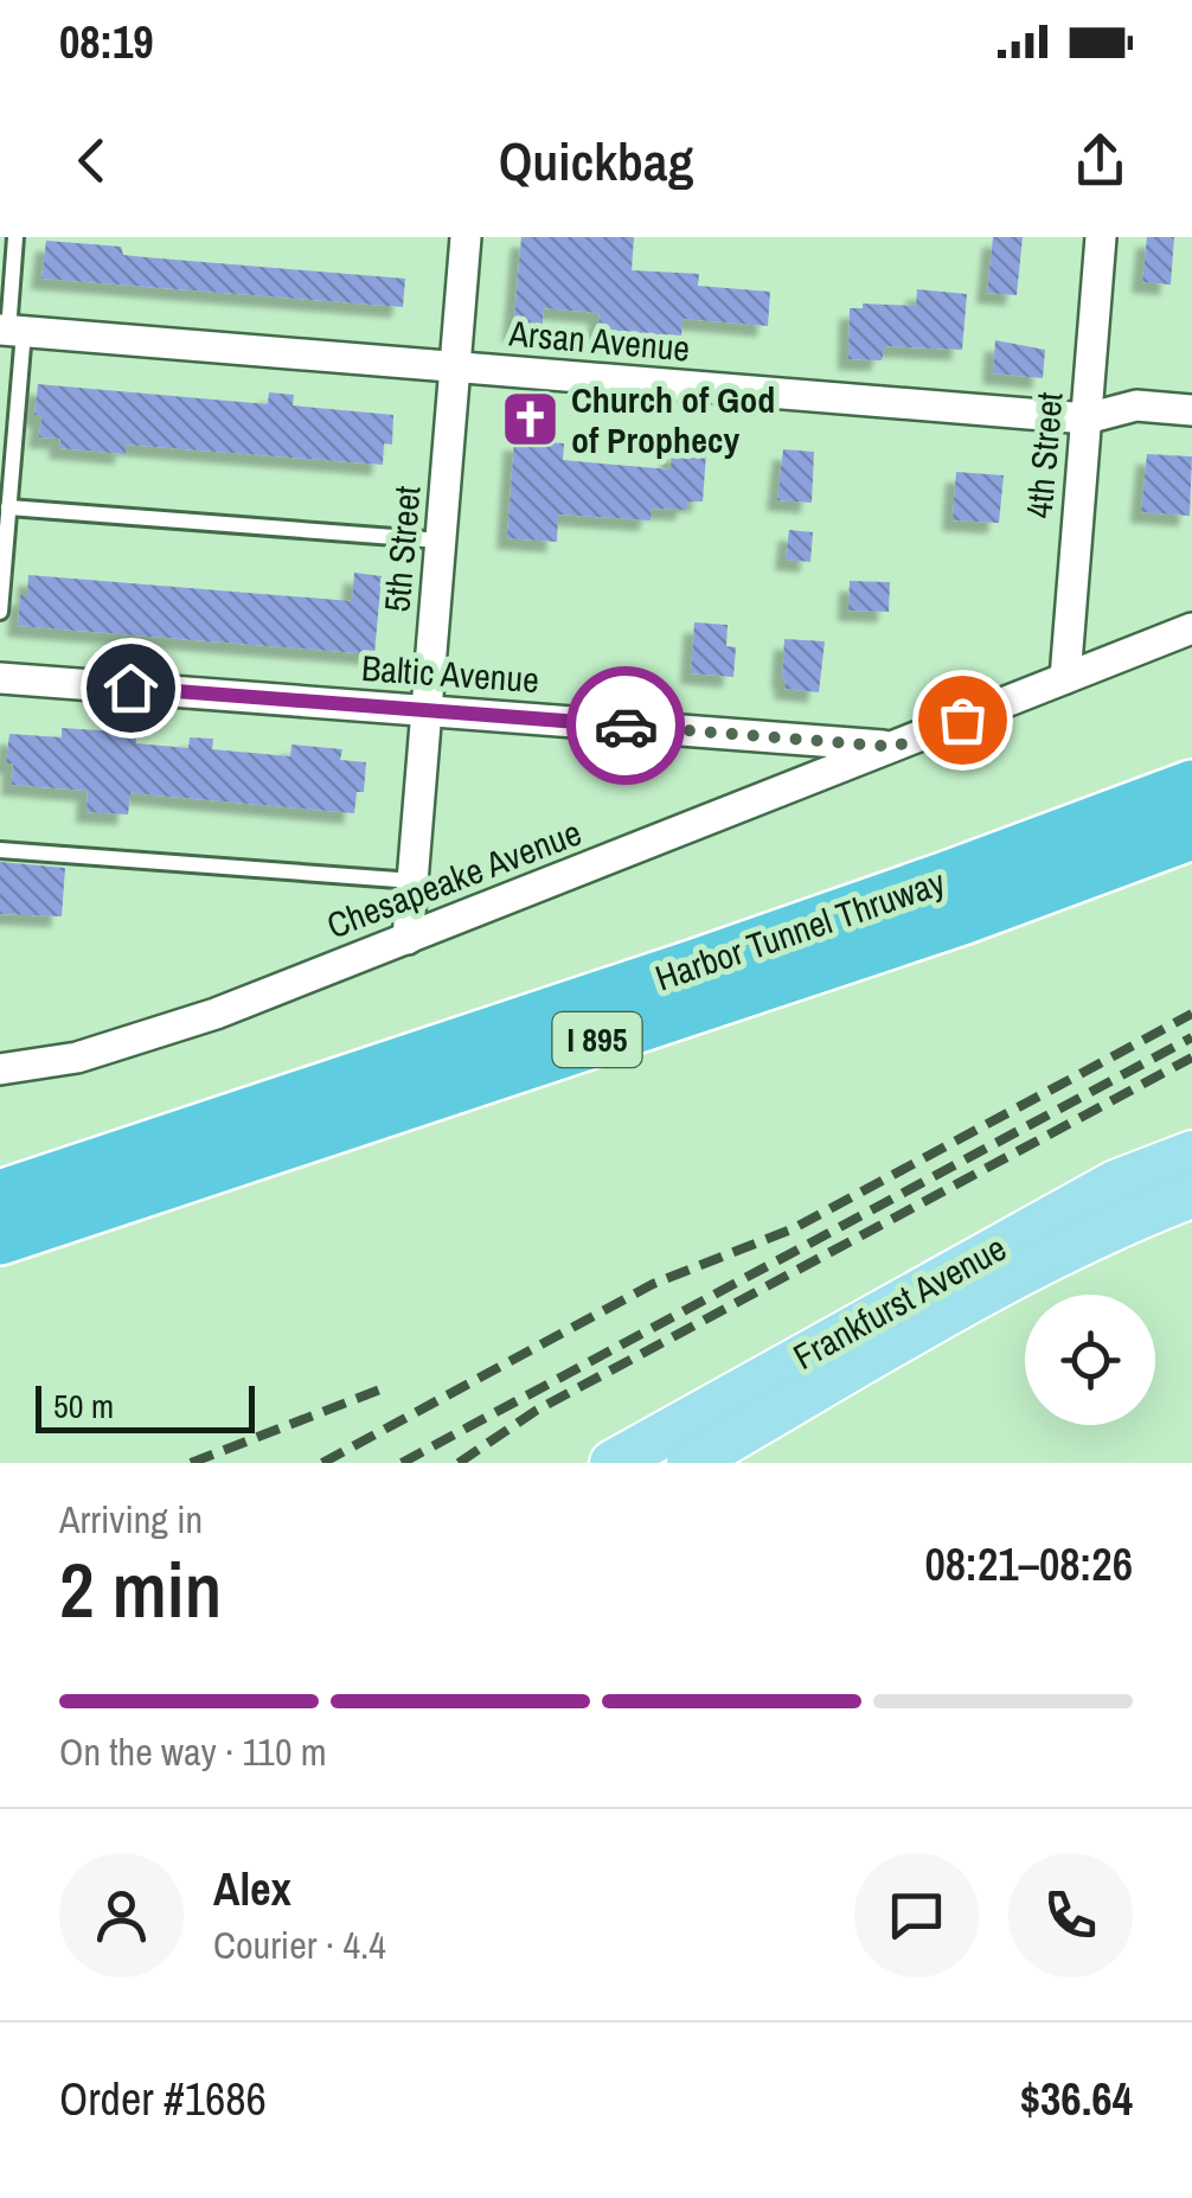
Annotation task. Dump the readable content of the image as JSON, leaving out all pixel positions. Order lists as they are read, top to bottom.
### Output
{
  "streets": {
    "highway": ["Harbor Tunnel Thruway", "I 895"],
    "main road": ["Frankfurst Avenue"],
    "street": [
      "Arsan Avenue",
      "4th Street",
      "5th Street",
      "Baltic Avenue",
      "Chesapeake Avenue"
    ]
  },
  "crossings": [
    ["Arsan Avenue", "4th Street"],
    ["Arsan Avenue", "5th Street"],
    ["4th Street", "Chesapeake Avenue"],
    ["5th Street", "Baltic Avenue"],
    ["5th Street", "Chesapeake Avenue"],
    ["Baltic Avenue", "Chesapeake Avenue"]
  ],
  "places": {
    "church": ["Church of God of Prophecy"]
  },
  "scale_bar": "50 m",
  "page": {
    "status": "08:19",
    "header": "Quickbag",
    "scale": "50 m",
    "heading": ["2 min", "Arriving in", "08:21–08:26"],
    "panel": [
      "Alex",
      "Courier · 4.4",
      "Order #1686",
      "$36.64"
    ],
    "bar": "On the way · 110 m"
  }
}
